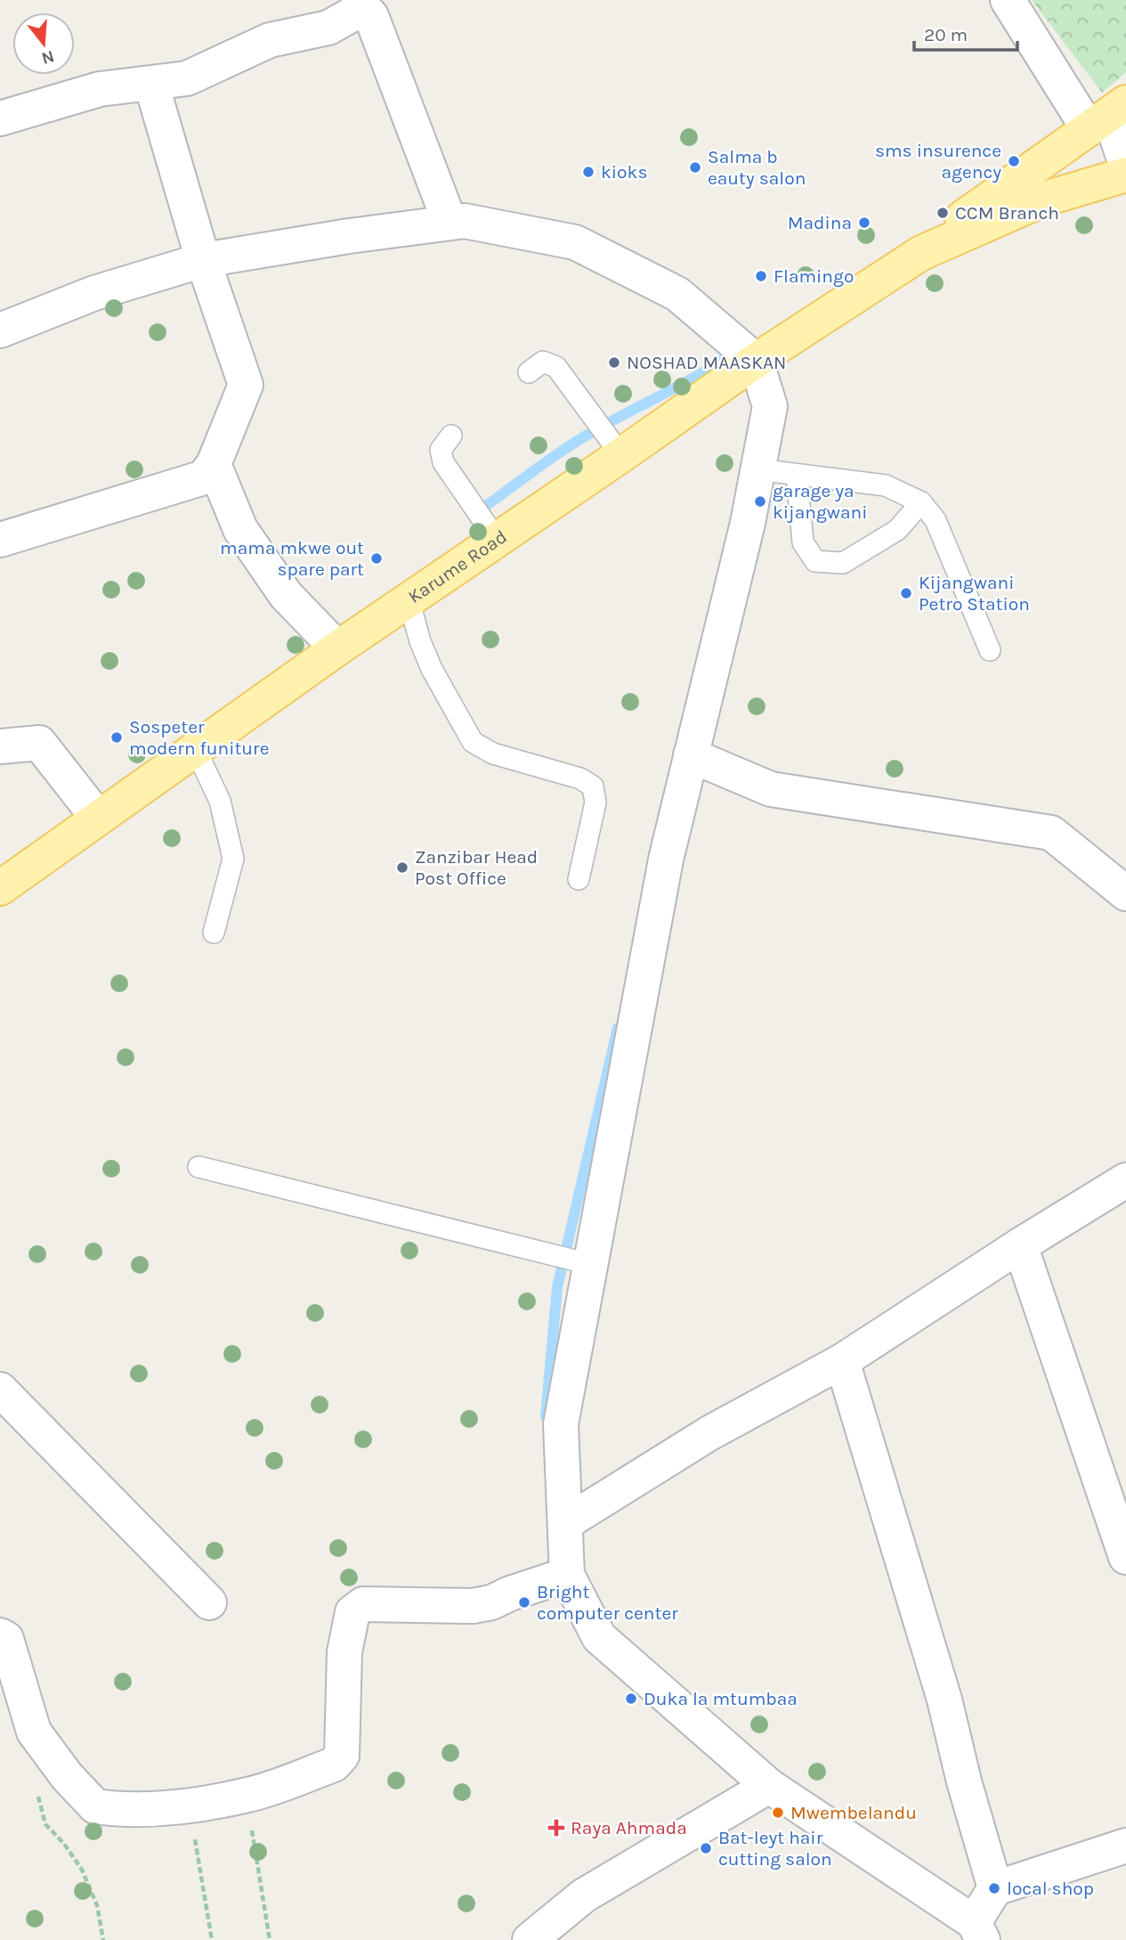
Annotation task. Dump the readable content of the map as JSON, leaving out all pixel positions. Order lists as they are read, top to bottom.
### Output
{
  "streets": {
    "main road": ["Karume Road"]
  },
  "places": {
    "other": [
      "sms insurence agency",
      "Salma b eauty salon",
      "kioks",
      "CCM Branch",
      "Madina",
      "Flamingo",
      "NOSHAD MAASKAN",
      "garage ya kijangwani",
      "mama mkwe out spare part",
      "Kijangwani Petro Station",
      "Sospeter modern funiture",
      "Zanzibar Head Post Office",
      "Bright computer center",
      "Duka la mtumbaa",
      "Mwembelandu",
      "Bat-leyt hair cutting salon",
      "local shop"
    ],
    "health": ["Raya Ahmada"]
  },
  "scale_bar": "20 m",
  "north": "bottom"
}
